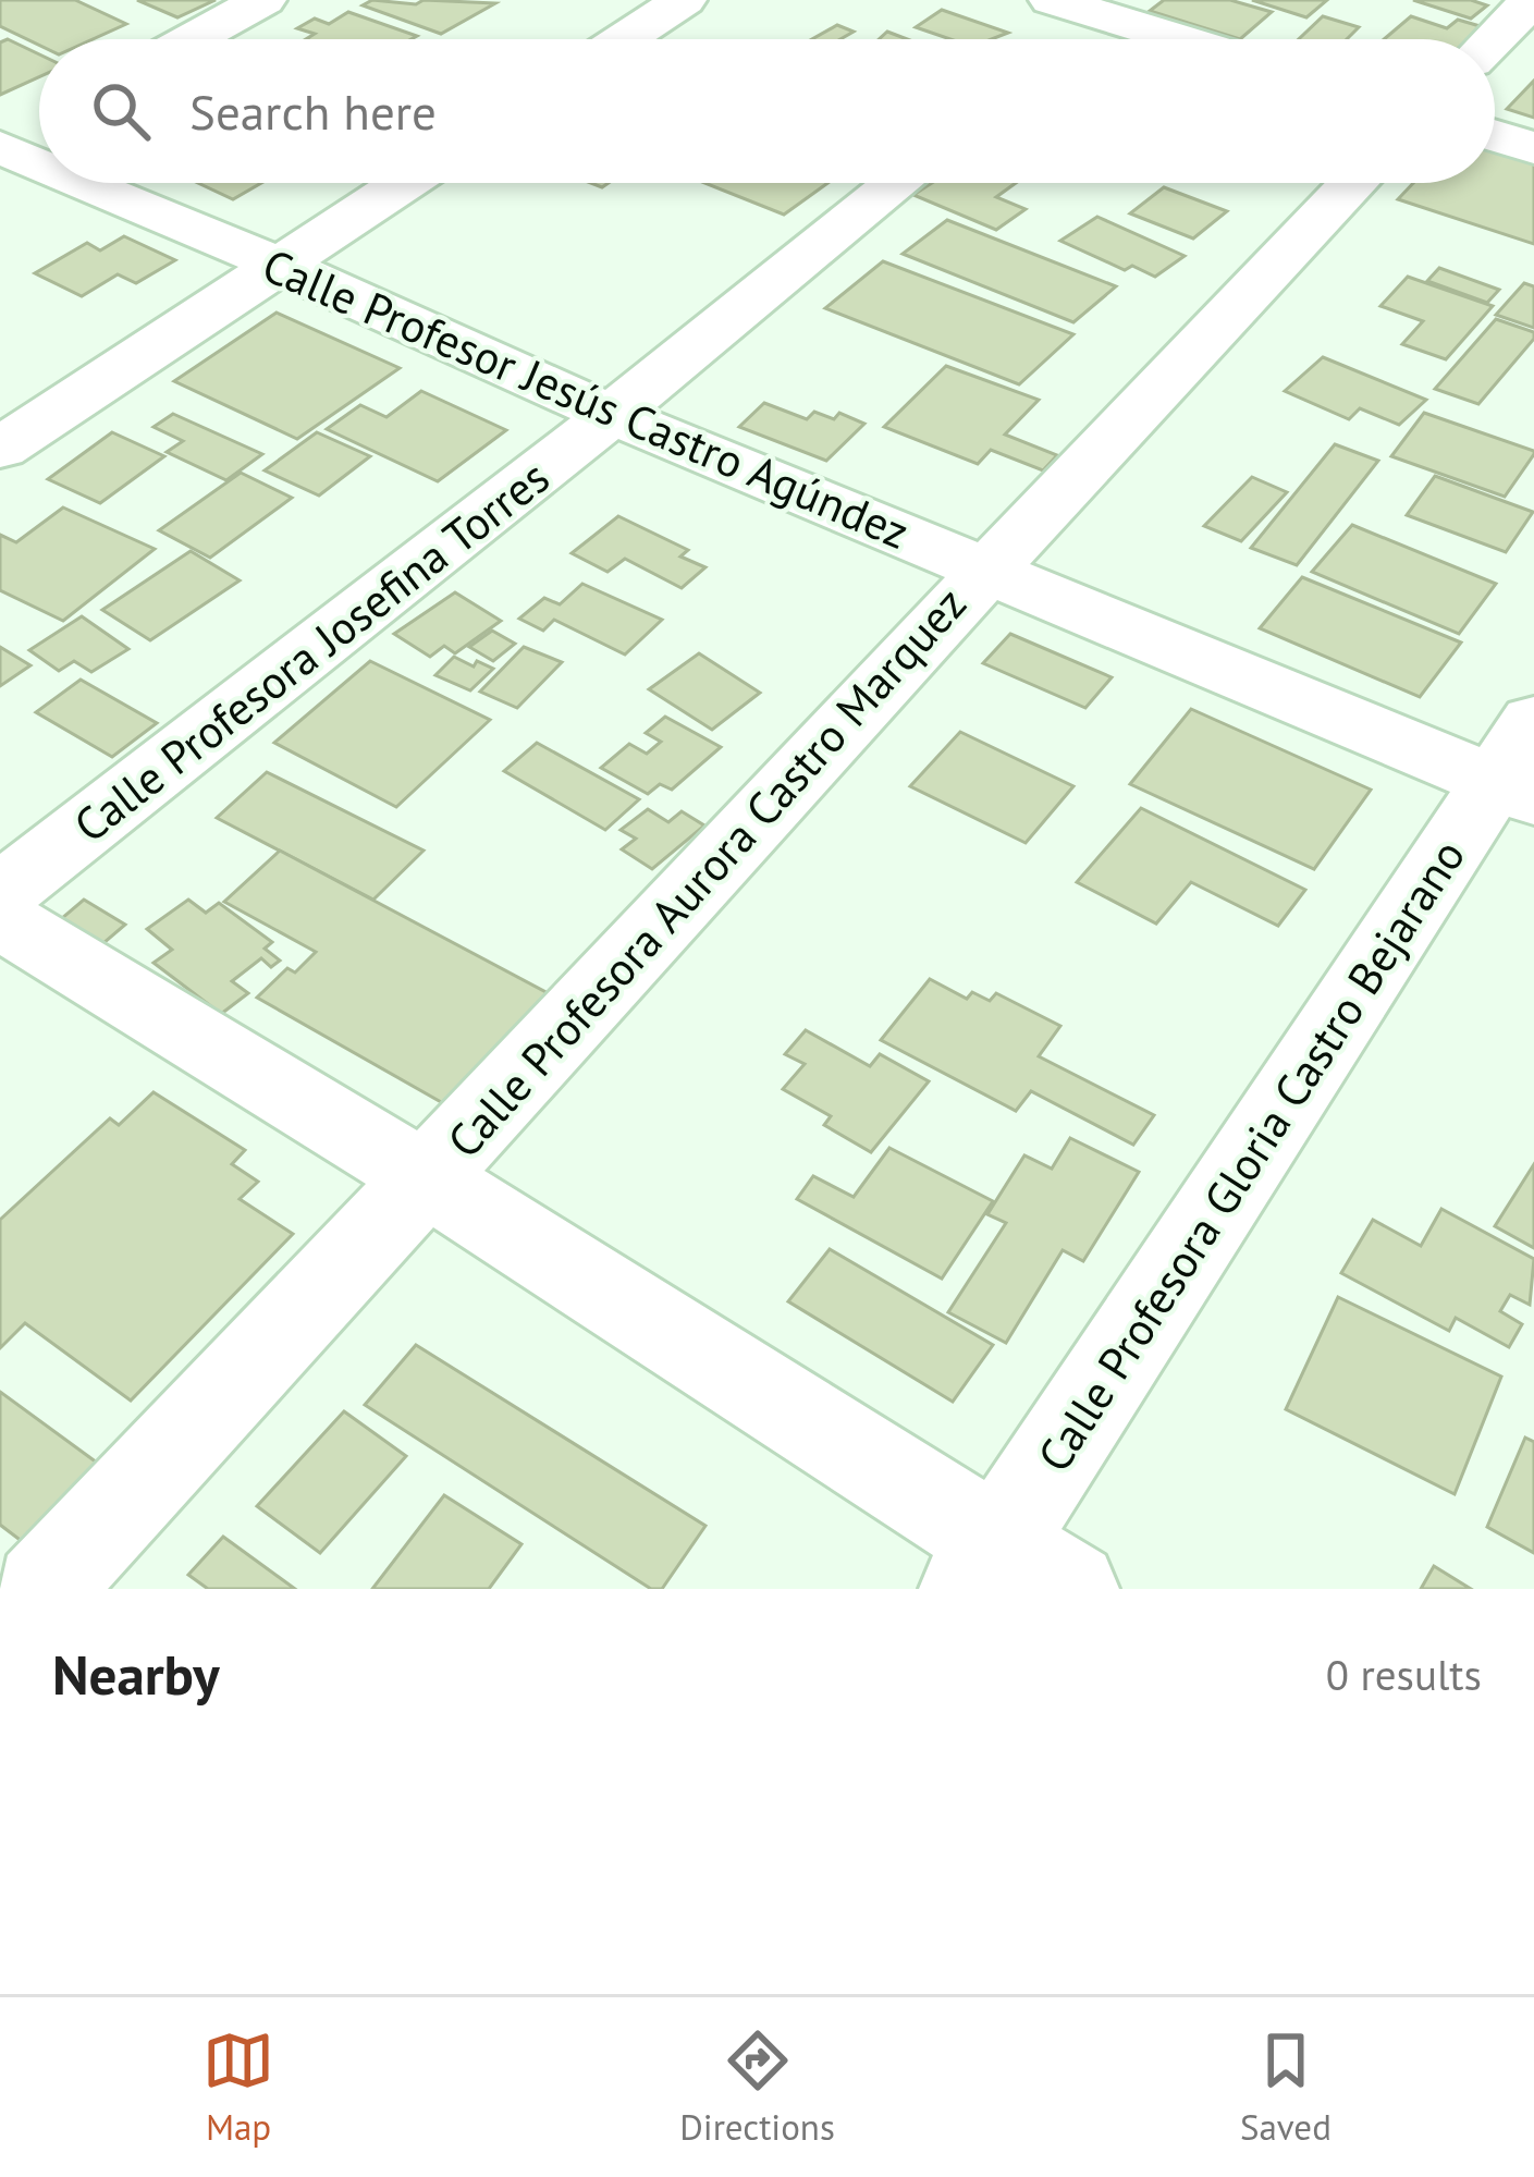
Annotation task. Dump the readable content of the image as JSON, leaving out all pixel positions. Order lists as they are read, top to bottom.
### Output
{
  "streets": {
    "street": [
      "Calle Profesor Jesús Castro Agúndez",
      "Calle Profesora Josefina Torres",
      "Calle Profesora Aurora Castro Marquez",
      "Calle Profesora Gloria Castro Bejarano"
    ]
  },
  "crossings": [
    ["Calle Profesor Jesús Castro Agúndez", "Calle Profesora Josefina Torres"],
    ["Calle Profesor Jesús Castro Agúndez", "Calle Profesora Aurora Castro Marquez"],
    ["Calle Profesor Jesús Castro Agúndez", "Calle Profesora Gloria Castro Bejarano"]
  ],
  "page": {
    "search": "Search here",
    "heading": ["Nearby", "0 results"],
    "nav": ["Map", "Directions", "Saved"]
  }
}
